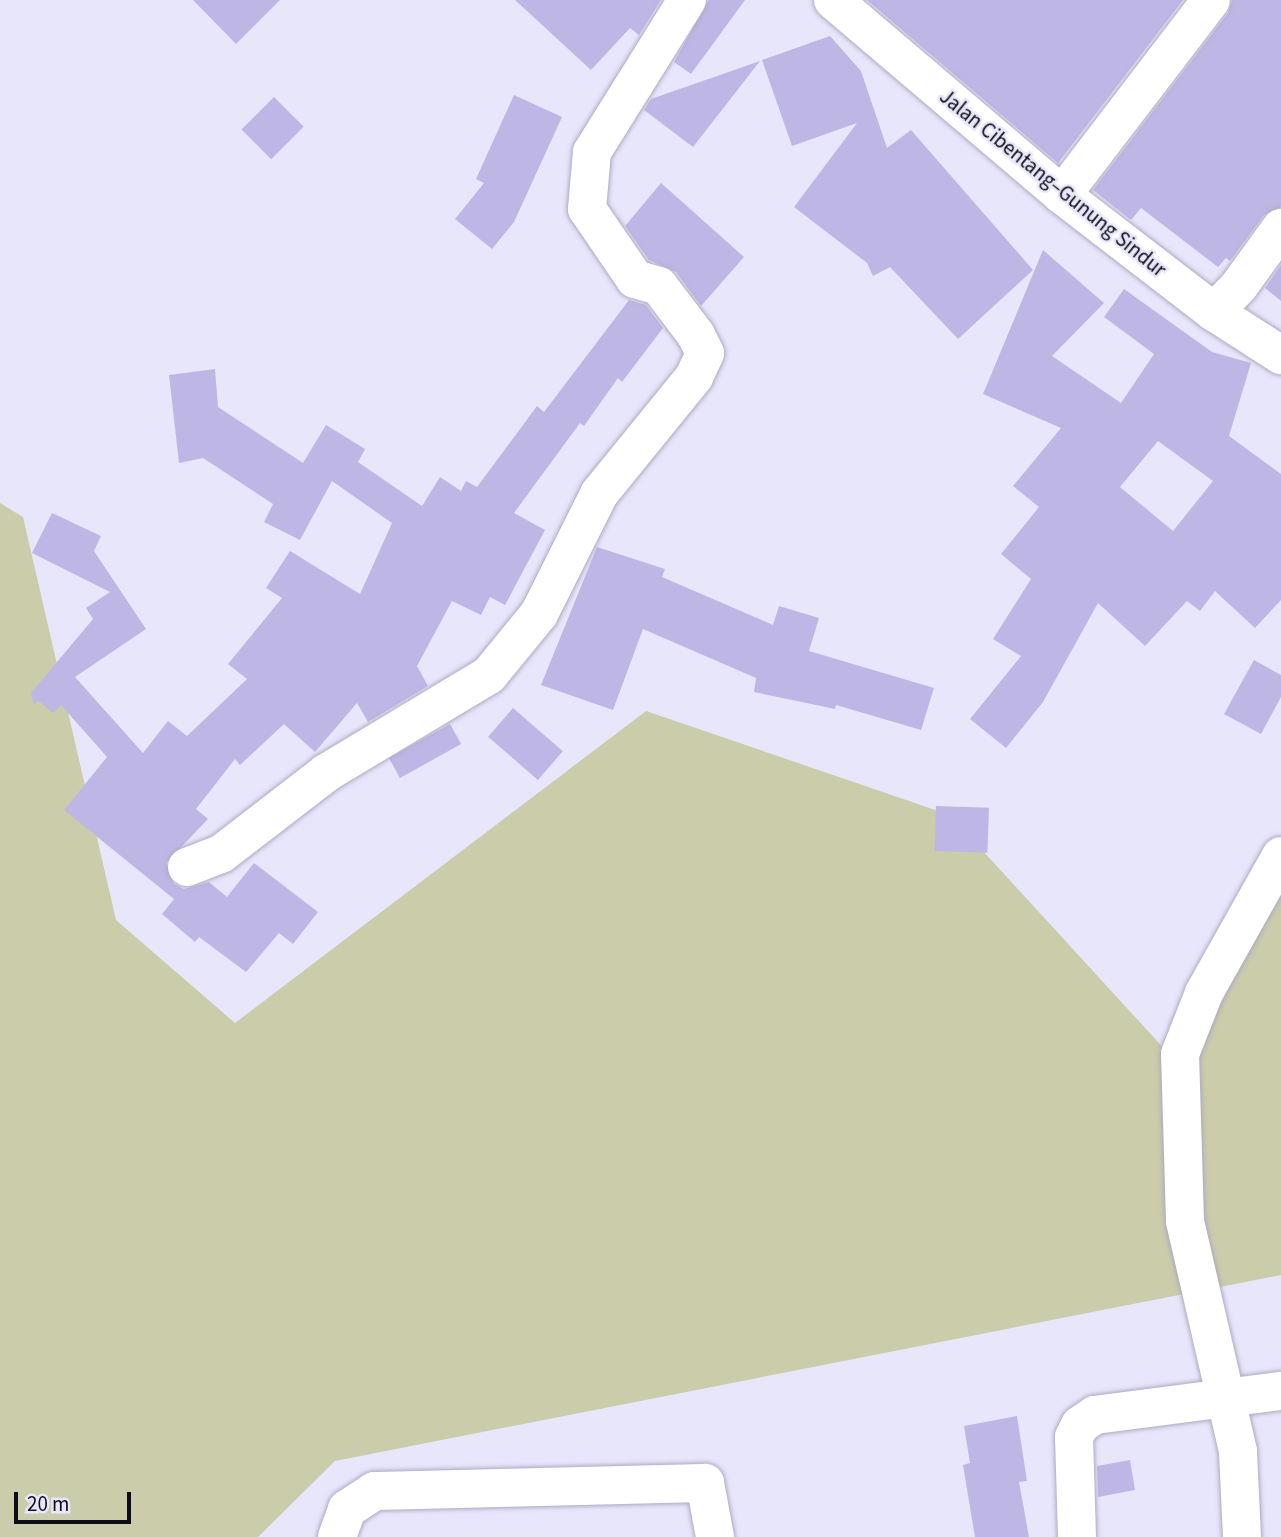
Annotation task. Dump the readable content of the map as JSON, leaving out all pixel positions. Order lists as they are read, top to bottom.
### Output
{
  "streets": {
    "street": ["Jalan Cibentang–Gunung Sindur"]
  },
  "scale_bar": "20 m"
}
